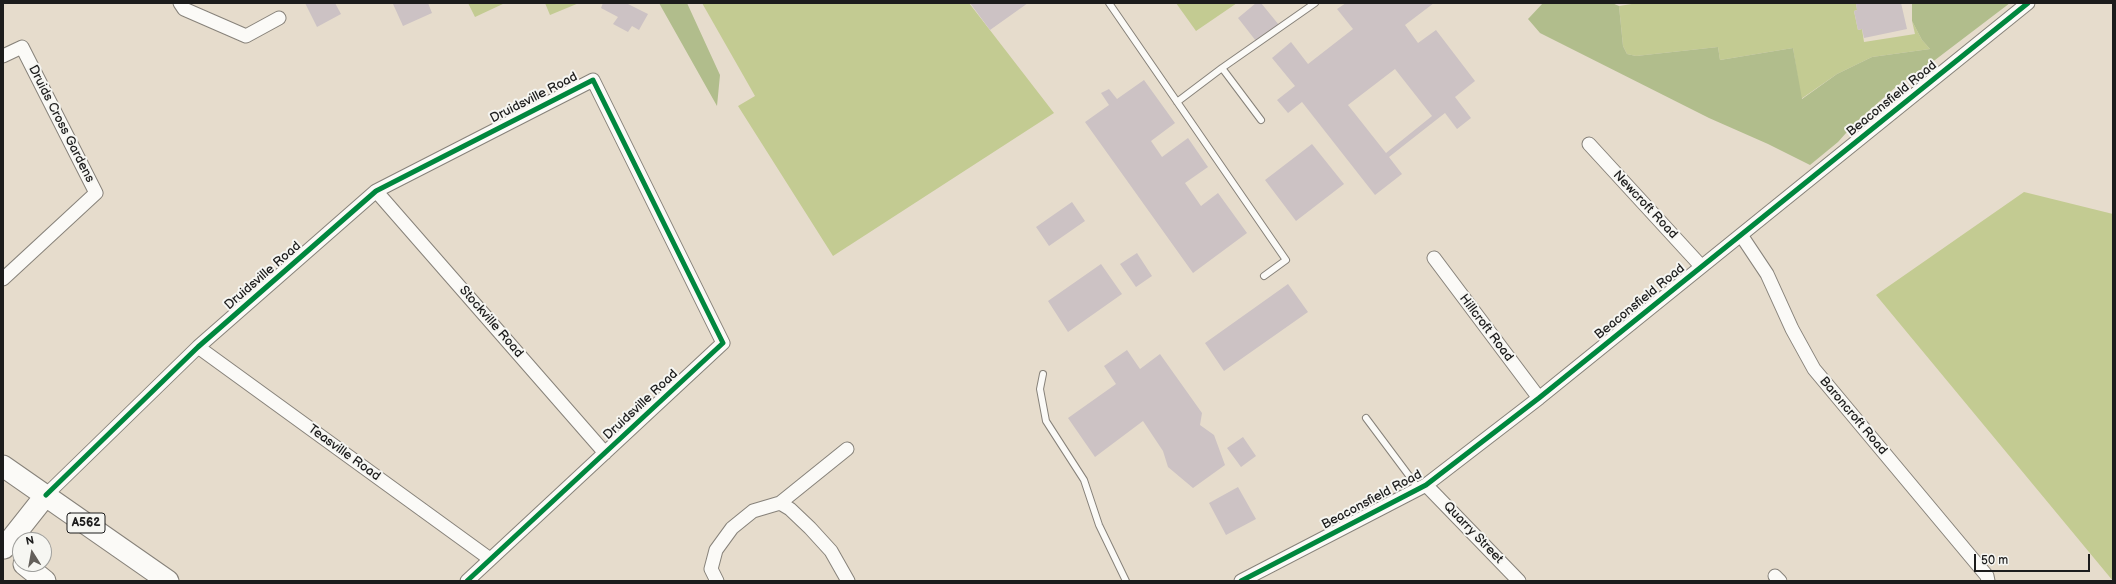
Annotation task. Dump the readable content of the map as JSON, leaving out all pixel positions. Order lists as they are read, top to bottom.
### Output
{
  "streets": {
    "highway": ["A562"],
    "street": [
      "Druidsville Road",
      "Beaconsfield Road",
      "Druids Cross Gardens",
      "Newcroft Road",
      "Stockville Road",
      "Hillcroft Road",
      "Baroncroft Road",
      "Teasville Road",
      "Quarry Street"
    ]
  },
  "crossings": [
    ["Druidsville Road", "Stockville Road"],
    ["Druidsville Road", "Teasville Road"],
    ["Druidsville Road", "A562"],
    ["Beaconsfield Road", "Newcroft Road"],
    ["Beaconsfield Road", "Hillcroft Road"],
    ["Beaconsfield Road", "Baroncroft Road"],
    ["Beaconsfield Road", "Quarry Street"]
  ],
  "scale_bar": "50 m",
  "north": "top"
}
